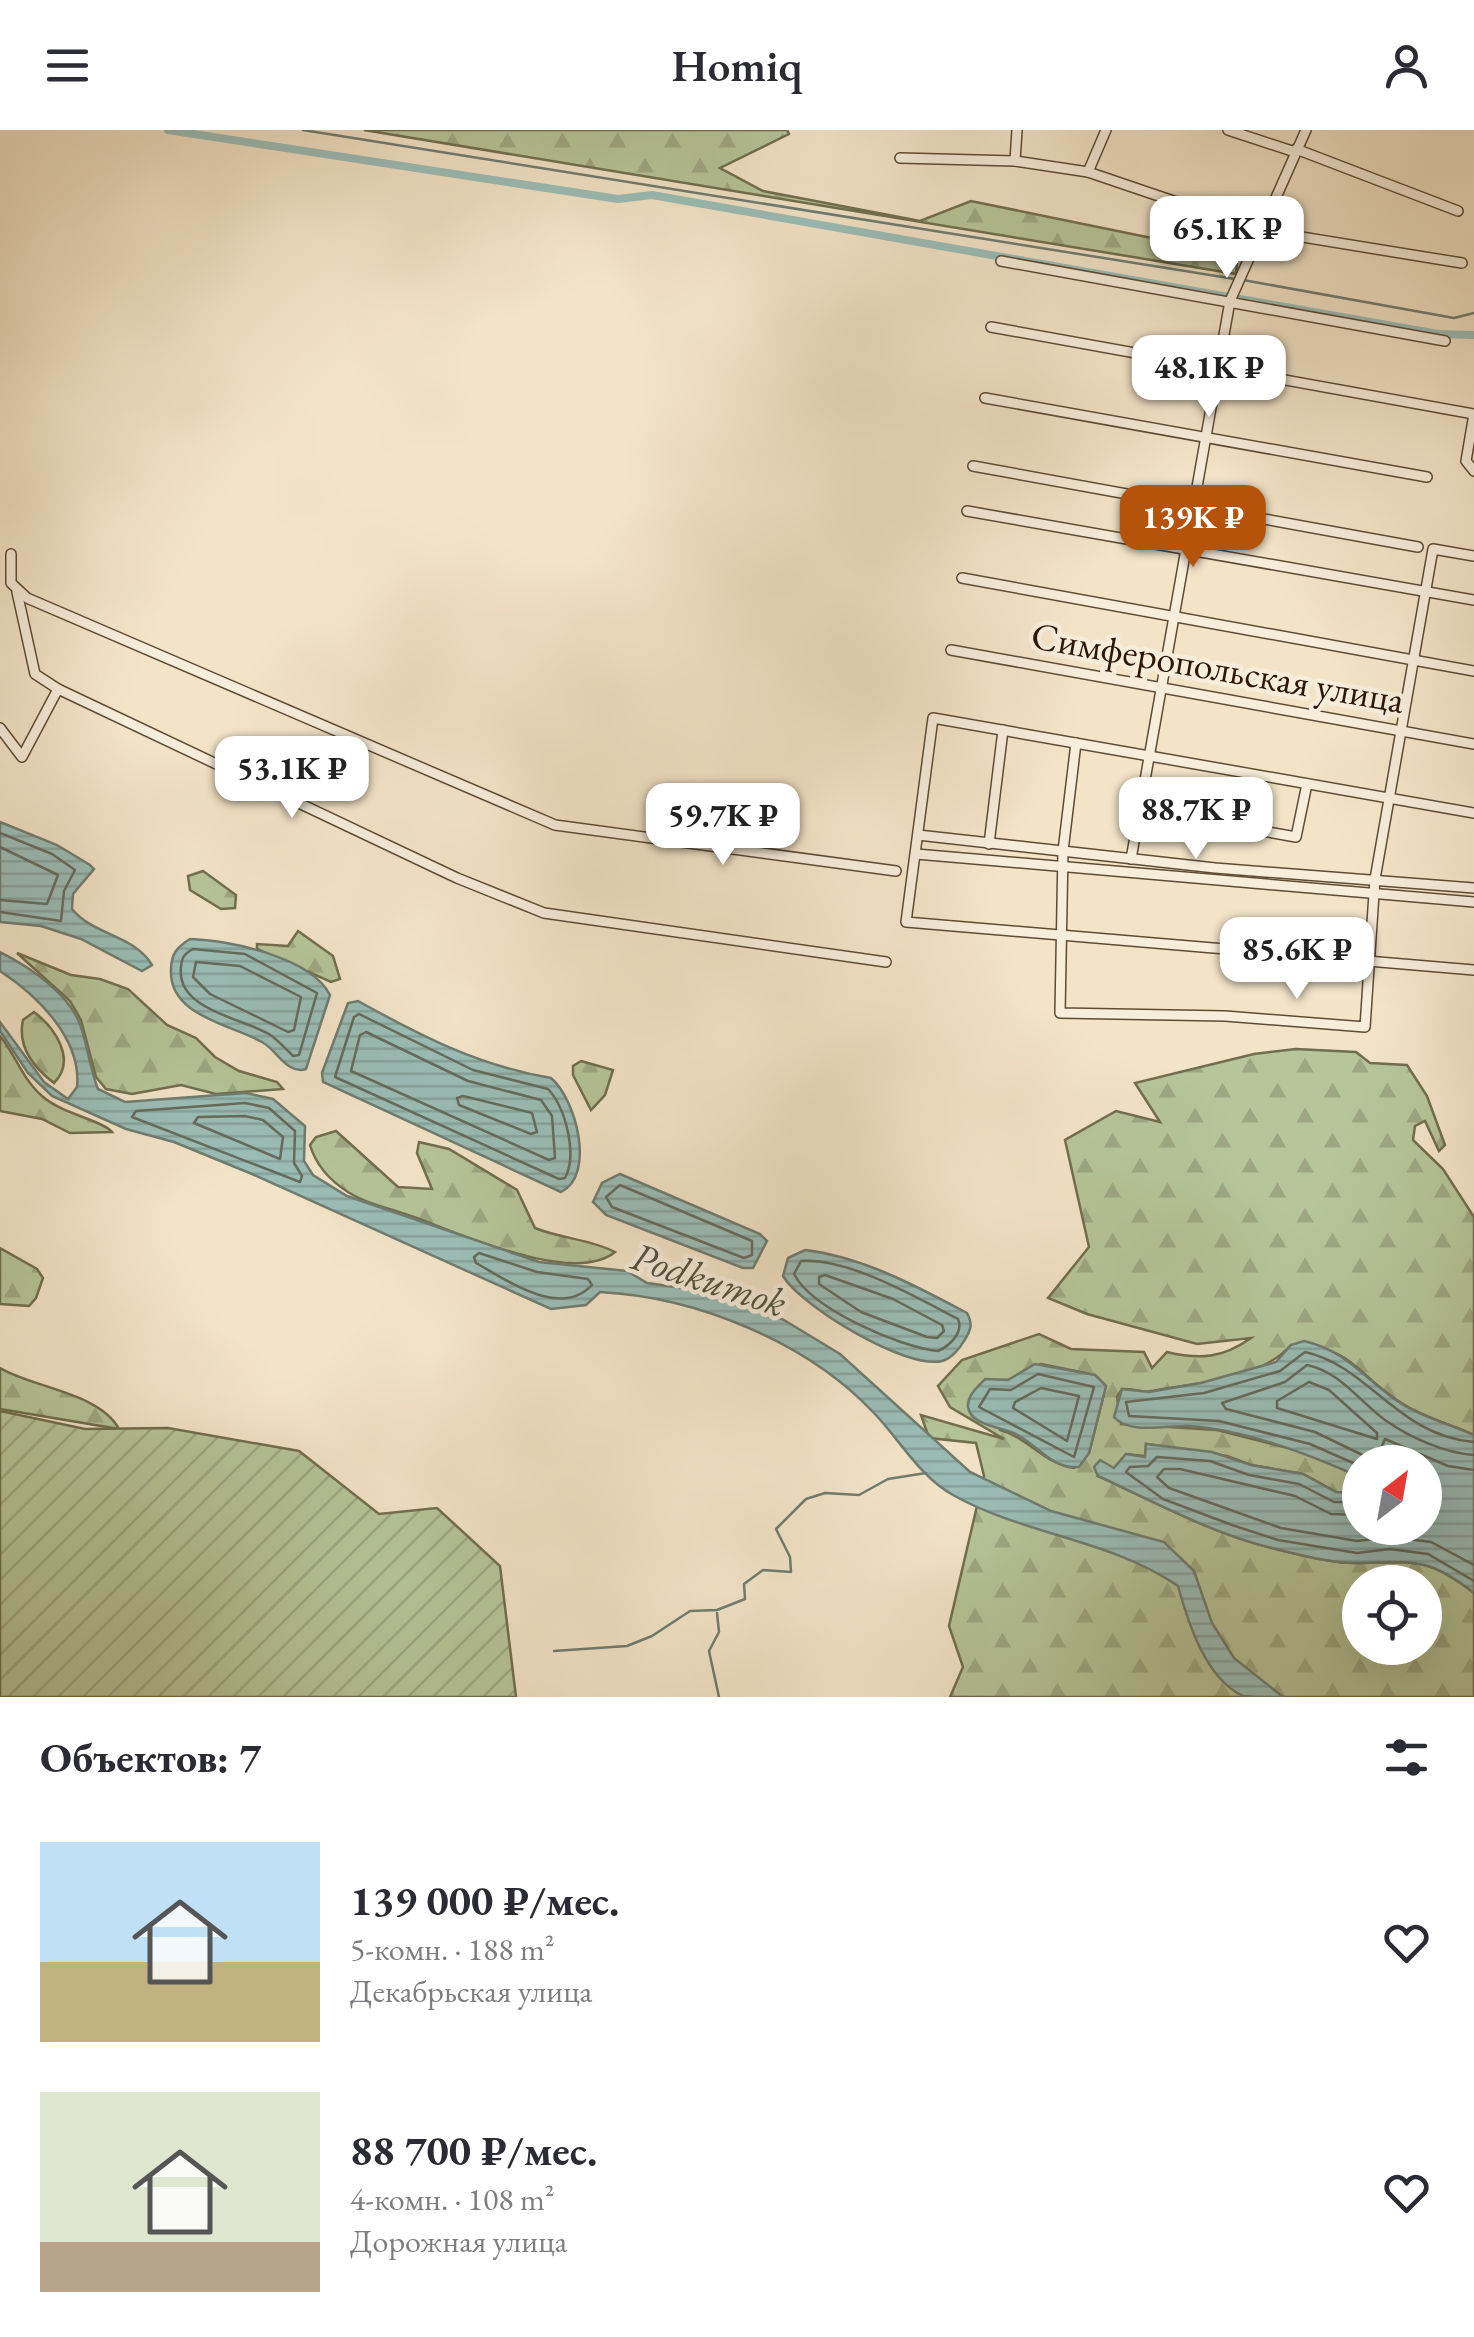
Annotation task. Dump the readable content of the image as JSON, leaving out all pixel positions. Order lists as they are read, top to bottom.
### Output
{
  "streets": {
    "street": ["Симферопольская улица"]
  },
  "water": ["Podkumok"],
  "north": "top right",
  "page": {
    "header": "Homiq",
    "price": [
      "65.1K ₽",
      "48.1K ₽",
      "139K ₽",
      "53.1K ₽",
      "88.7K ₽",
      "59.7K ₽",
      "85.6K ₽"
    ],
    "heading": "Объектов: 7",
    "list": [
      {
        "name": "139 000 ₽/мес.",
        "note": "5-комн. · 188 m² · Декабрьская улица"
      },
      {
        "name": "88 700 ₽/мес.",
        "note": "4-комн. · 108 m² · Дорожная улица"
      }
    ]
  }
}
